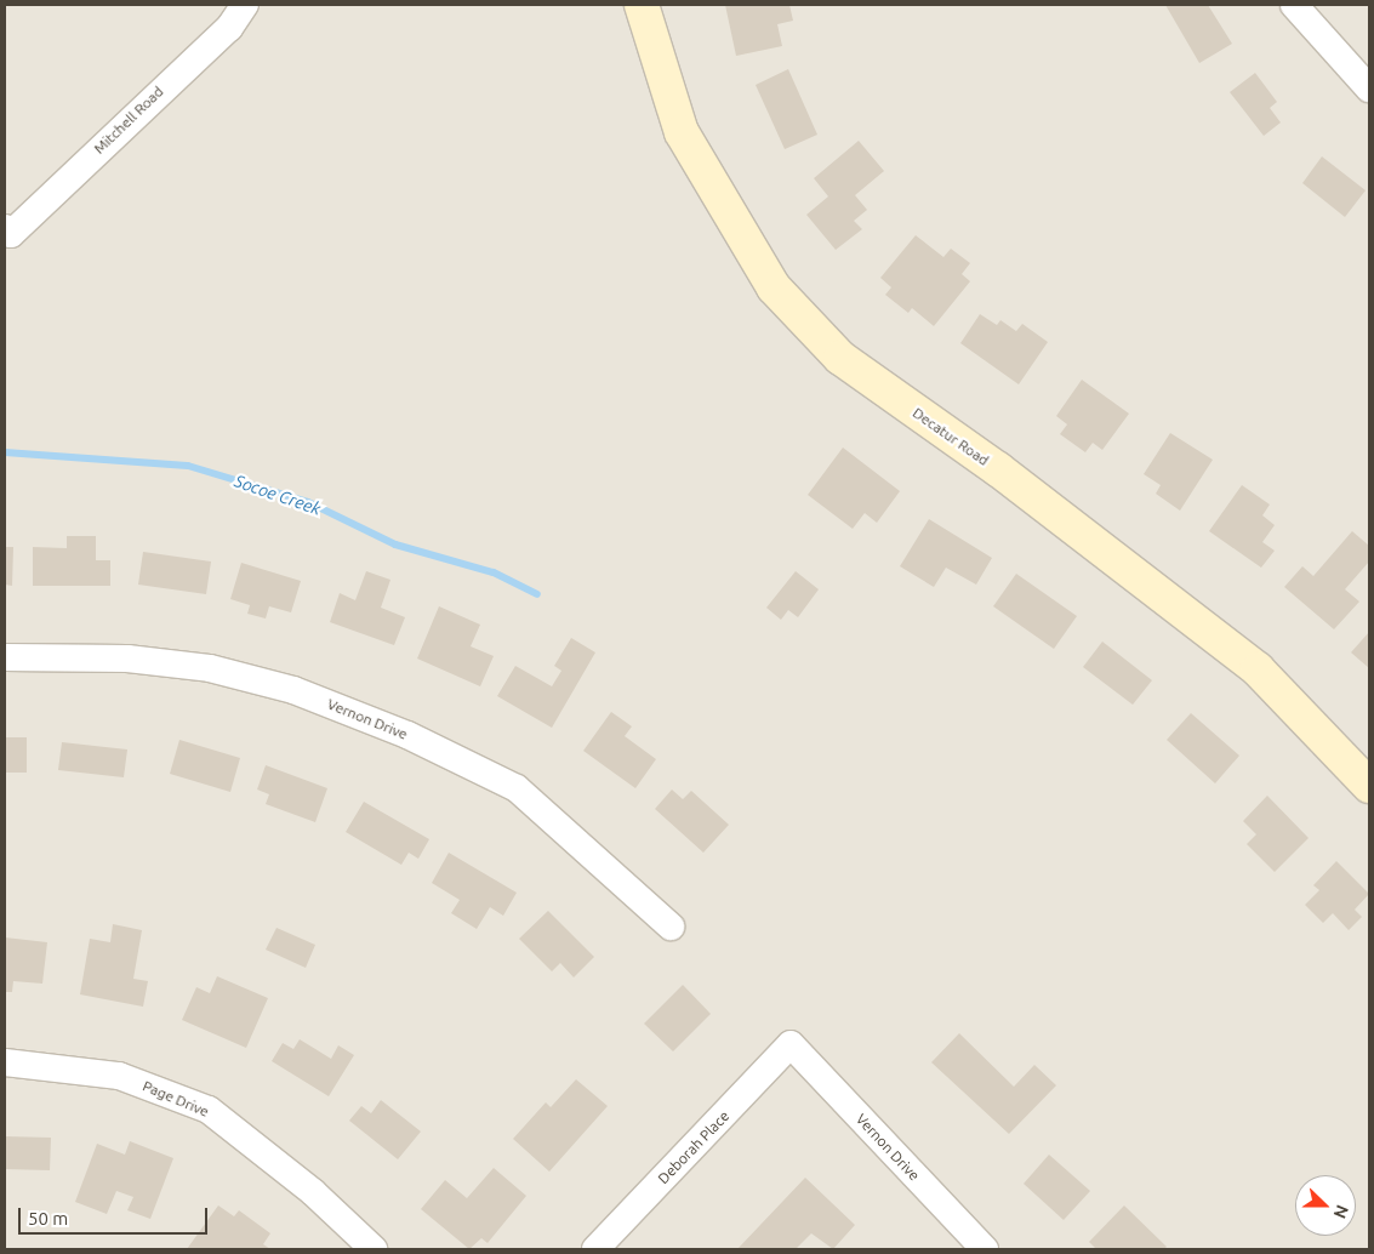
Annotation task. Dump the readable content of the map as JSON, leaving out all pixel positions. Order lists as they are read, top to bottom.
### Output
{
  "streets": {
    "street": [
      "Mitchell Road",
      "Decatur Road",
      "Vernon Drive",
      "Page Drive",
      "Deborah Place"
    ]
  },
  "crossings": [
    ["Vernon Drive", "Deborah Place"]
  ],
  "water": ["Socoe Creek"],
  "scale_bar": "50 m",
  "north": "right"
}
